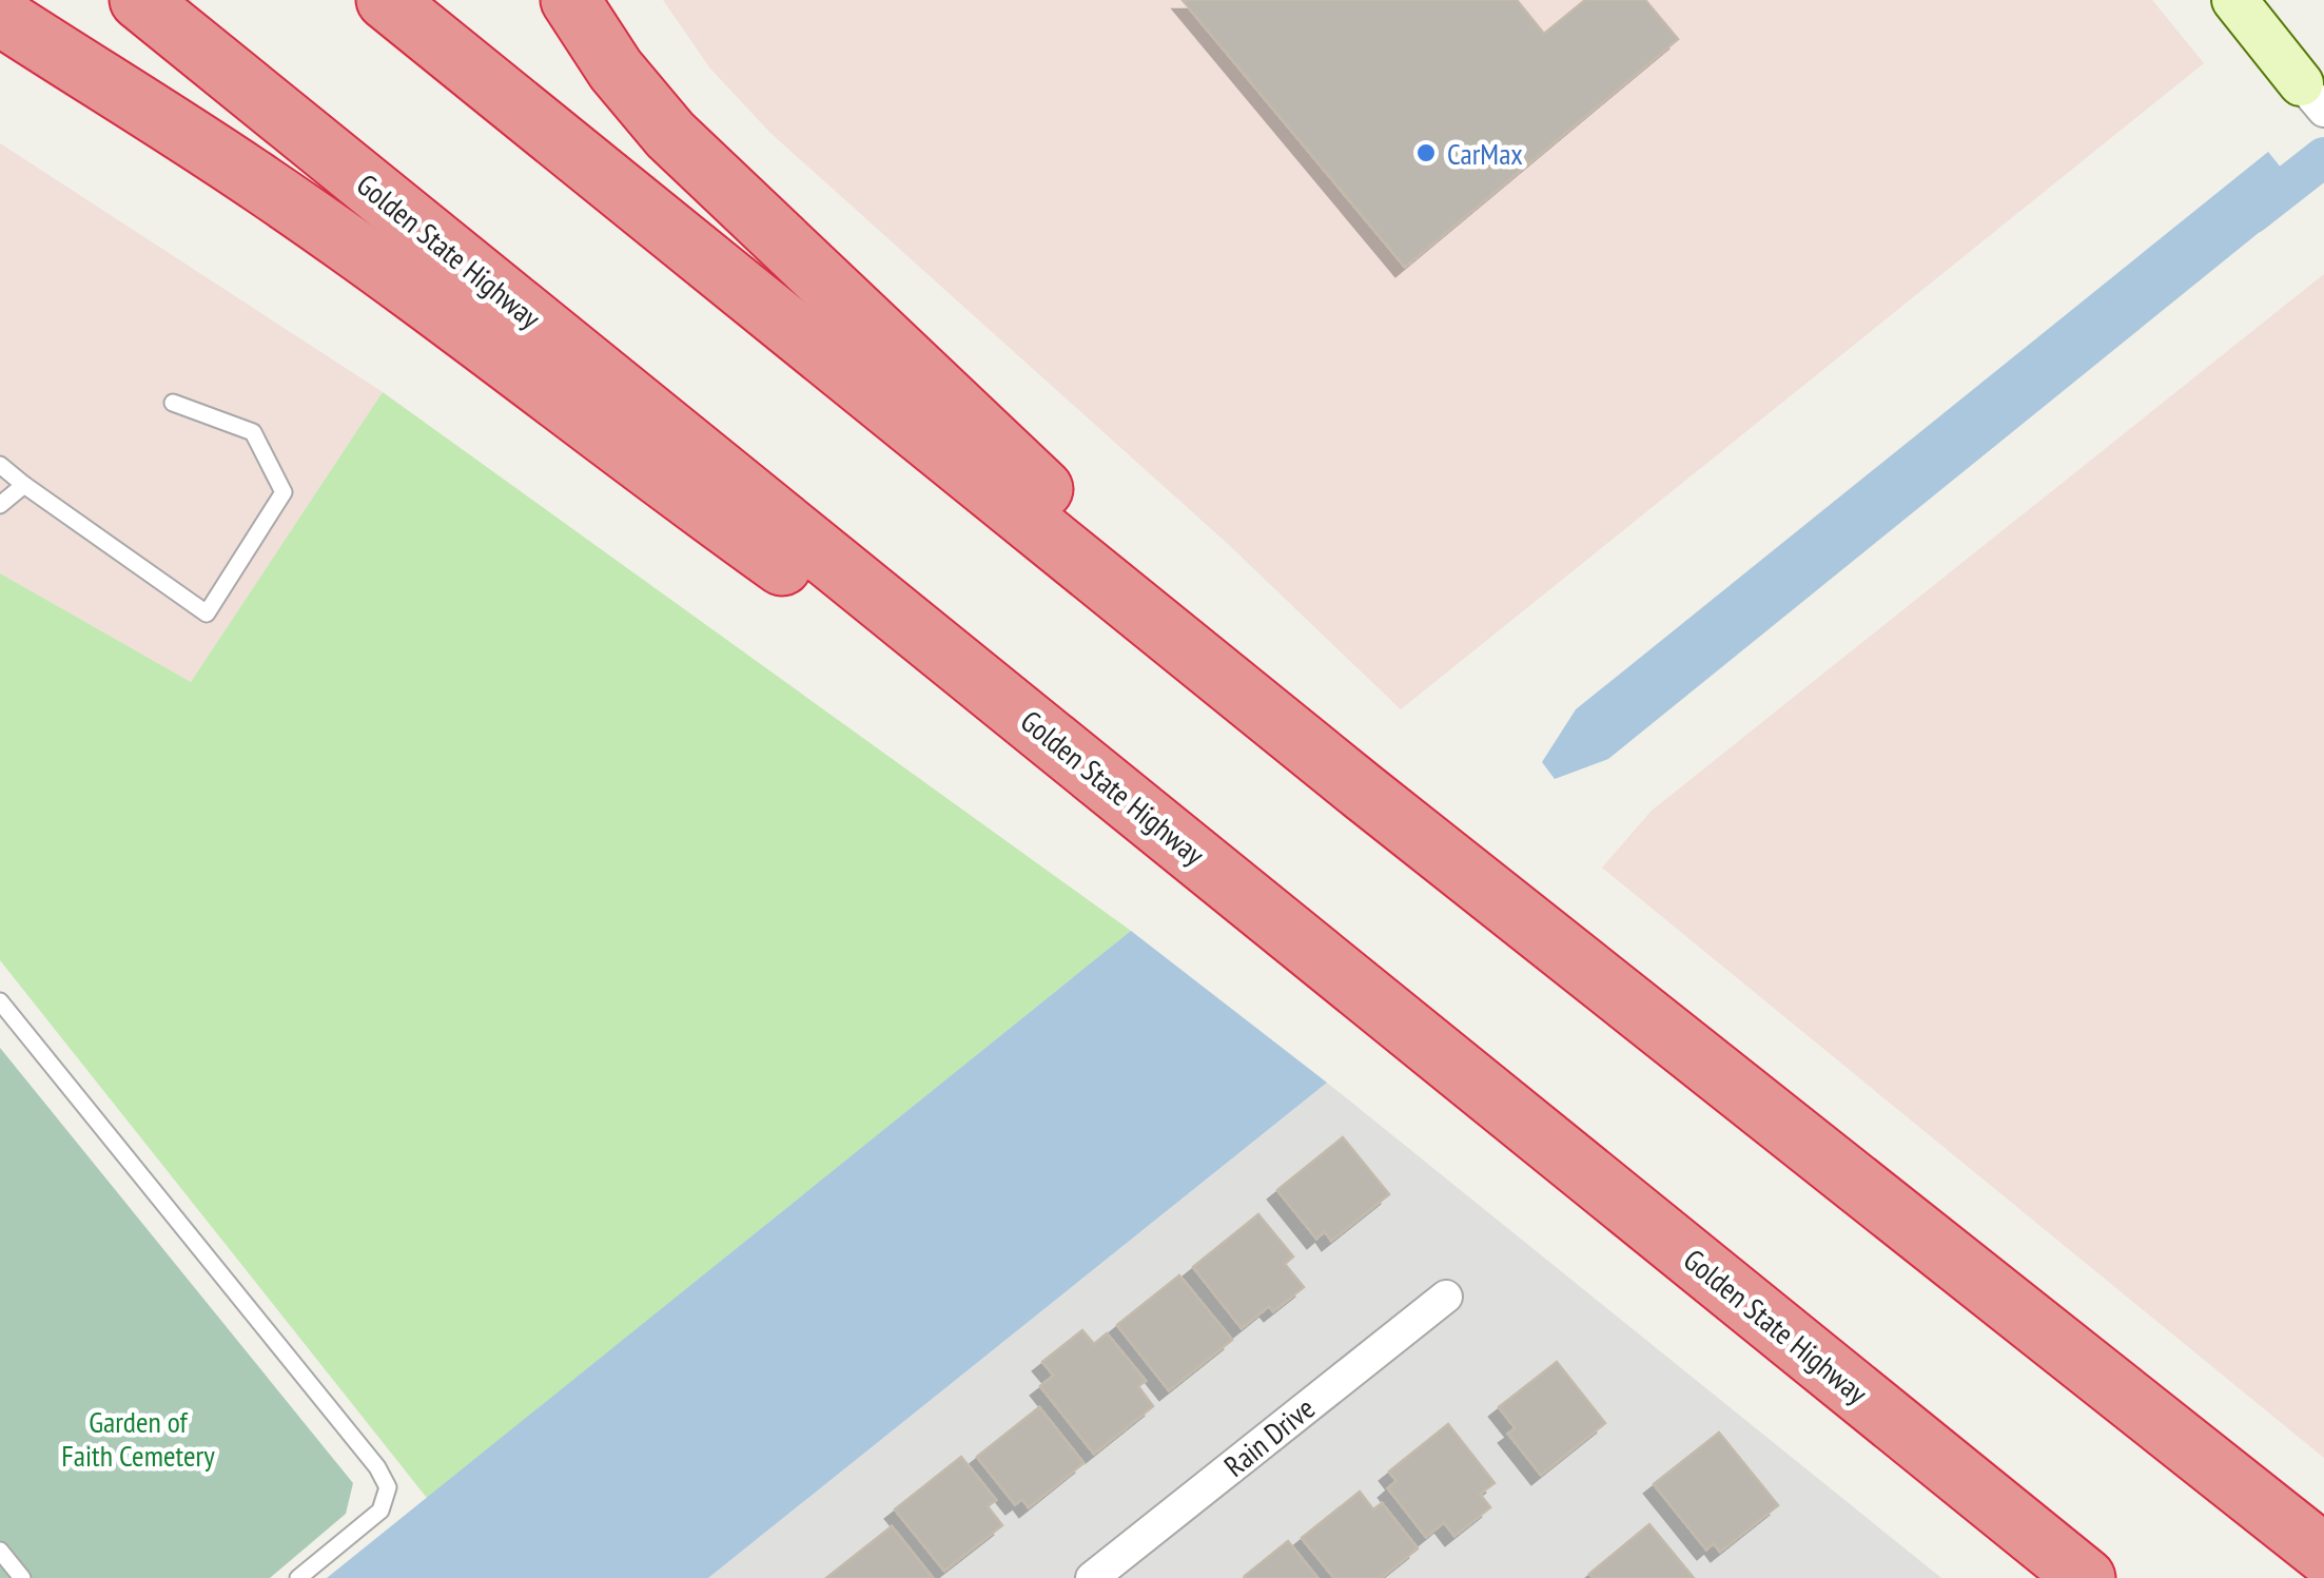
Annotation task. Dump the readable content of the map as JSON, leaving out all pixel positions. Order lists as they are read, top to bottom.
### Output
{
  "streets": {
    "highway": ["Golden State Highway"],
    "street": ["Rain Drive"]
  },
  "parks": ["Garden of Faith Cemetery"],
  "places": ["CarMax"]
}
